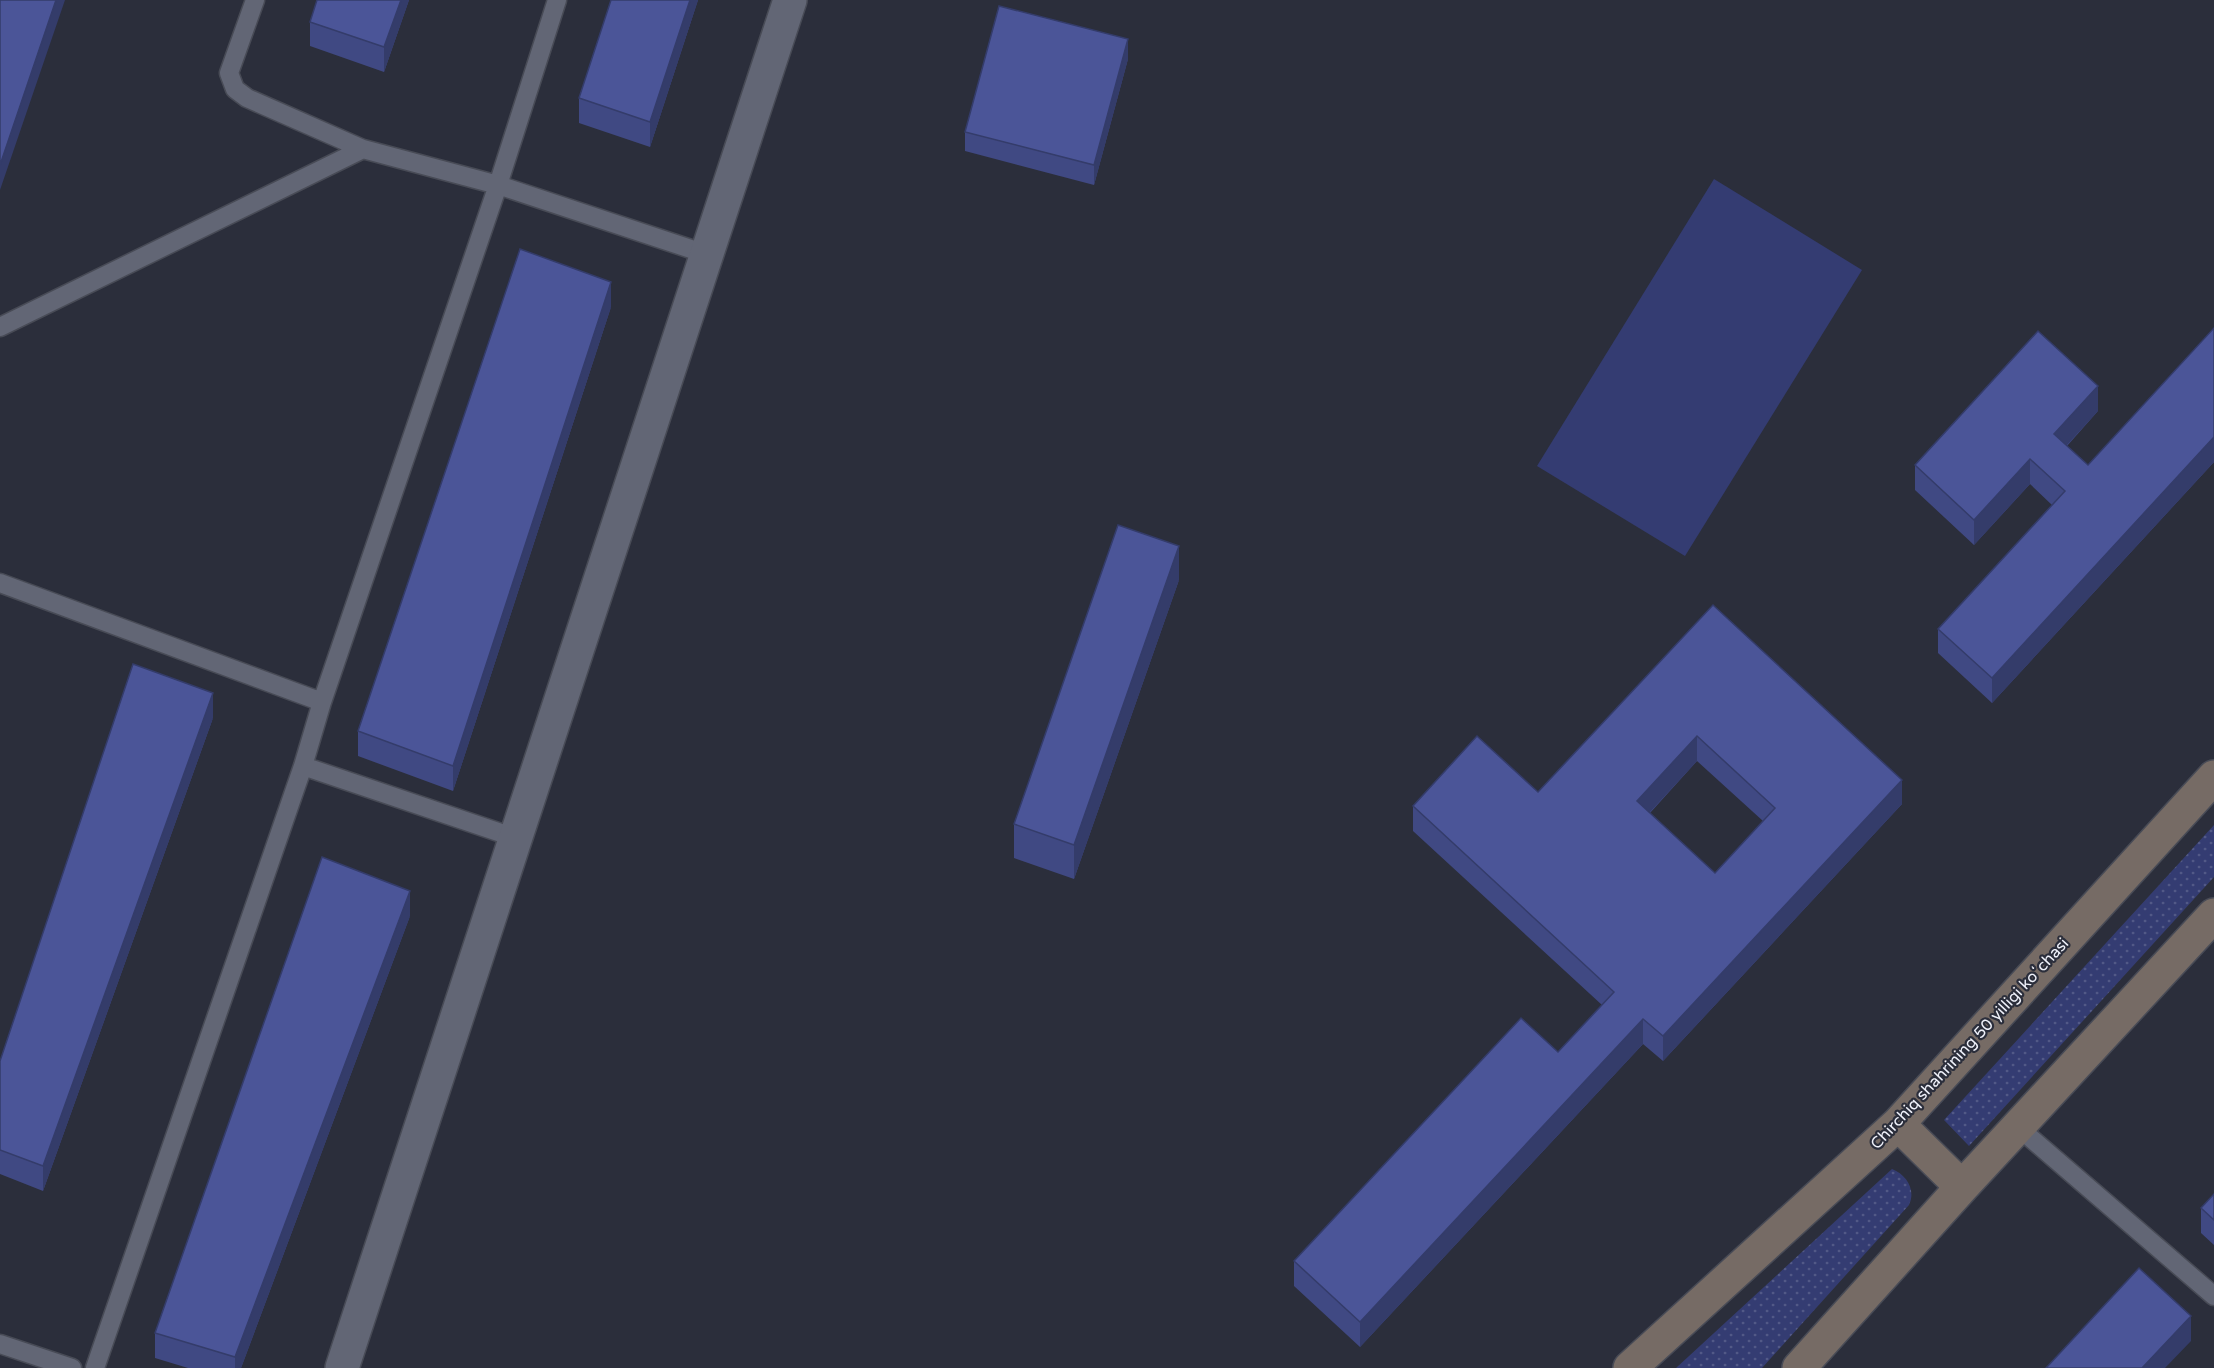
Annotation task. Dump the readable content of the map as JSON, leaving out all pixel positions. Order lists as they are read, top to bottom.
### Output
{
  "streets": {
    "main road": ["Chirchiq shahrining 50 yilligi koʻchasi"]
  }
}
